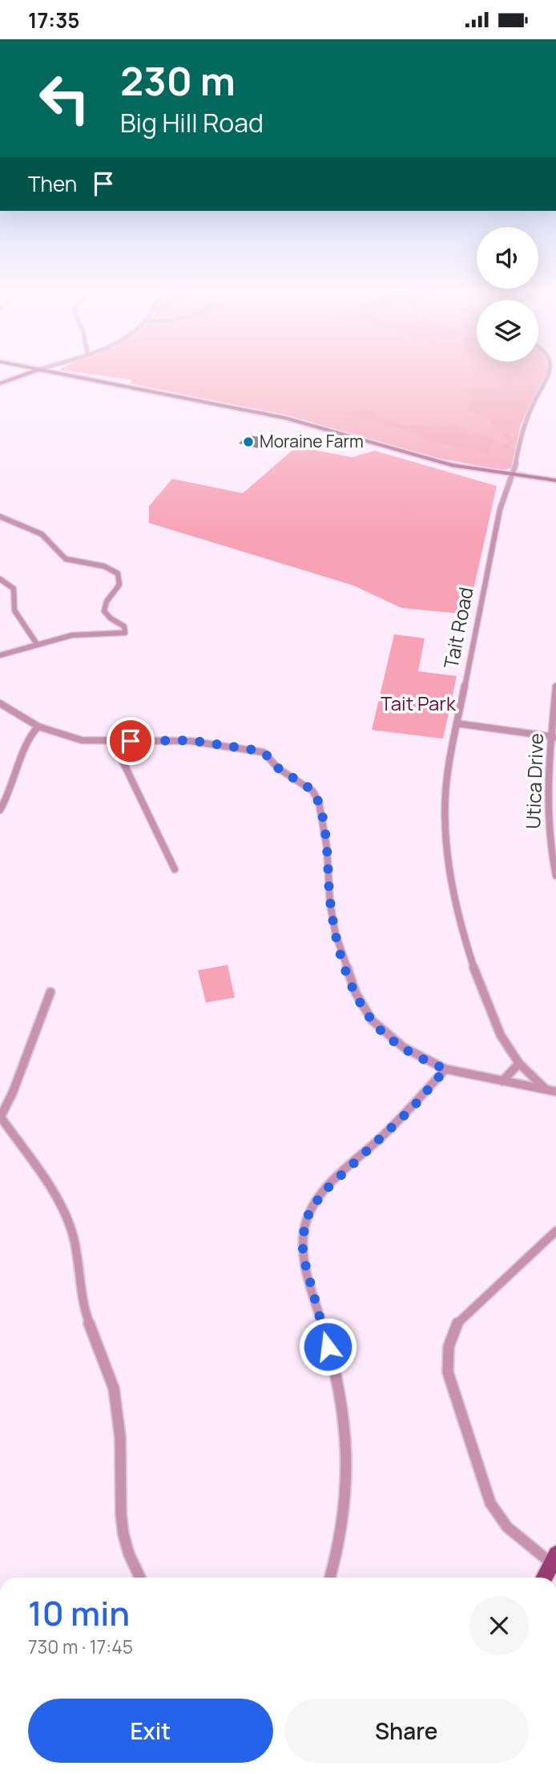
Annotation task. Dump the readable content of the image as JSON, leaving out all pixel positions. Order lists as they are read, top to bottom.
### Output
{
  "streets": {
    "street": ["Tait Road", "Utica Drive"]
  },
  "parks": ["Tait Park"],
  "places": ["Moraine Farm"],
  "page": {
    "status": "17:35",
    "turn": ["230 m", "Big Hill Road"],
    "then": "Then",
    "heading": ["10 min", "730 m · 17:45"],
    "buttons": ["Exit", "Share"]
  }
}
